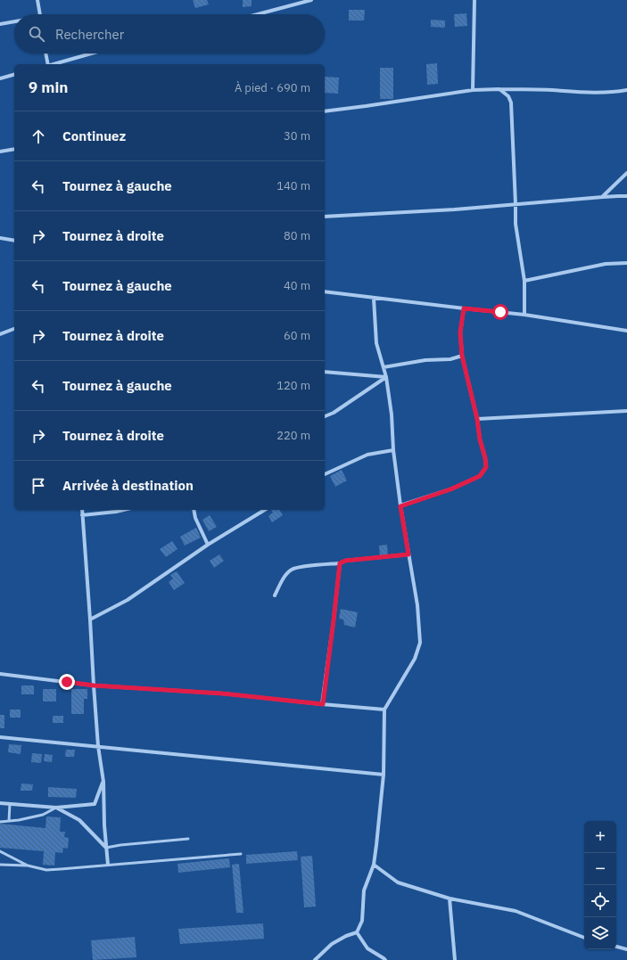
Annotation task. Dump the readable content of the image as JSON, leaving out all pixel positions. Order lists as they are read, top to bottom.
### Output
{
  "page": {
    "search": "Rechercher",
    "heading": ["9 min", "À pied · 690 m"],
    "list": [
      ["Continuez", "30 m"],
      ["Tournez à gauche", "140 m"],
      ["Tournez à droite", "80 m"],
      ["Tournez à gauche", "40 m"],
      ["Tournez à droite", "60 m"],
      ["Tournez à gauche", "120 m"],
      ["Tournez à droite", "220 m"],
      "Arrivée à destination"
    ],
    "map_buttons": ["+", "−"]
  }
}
